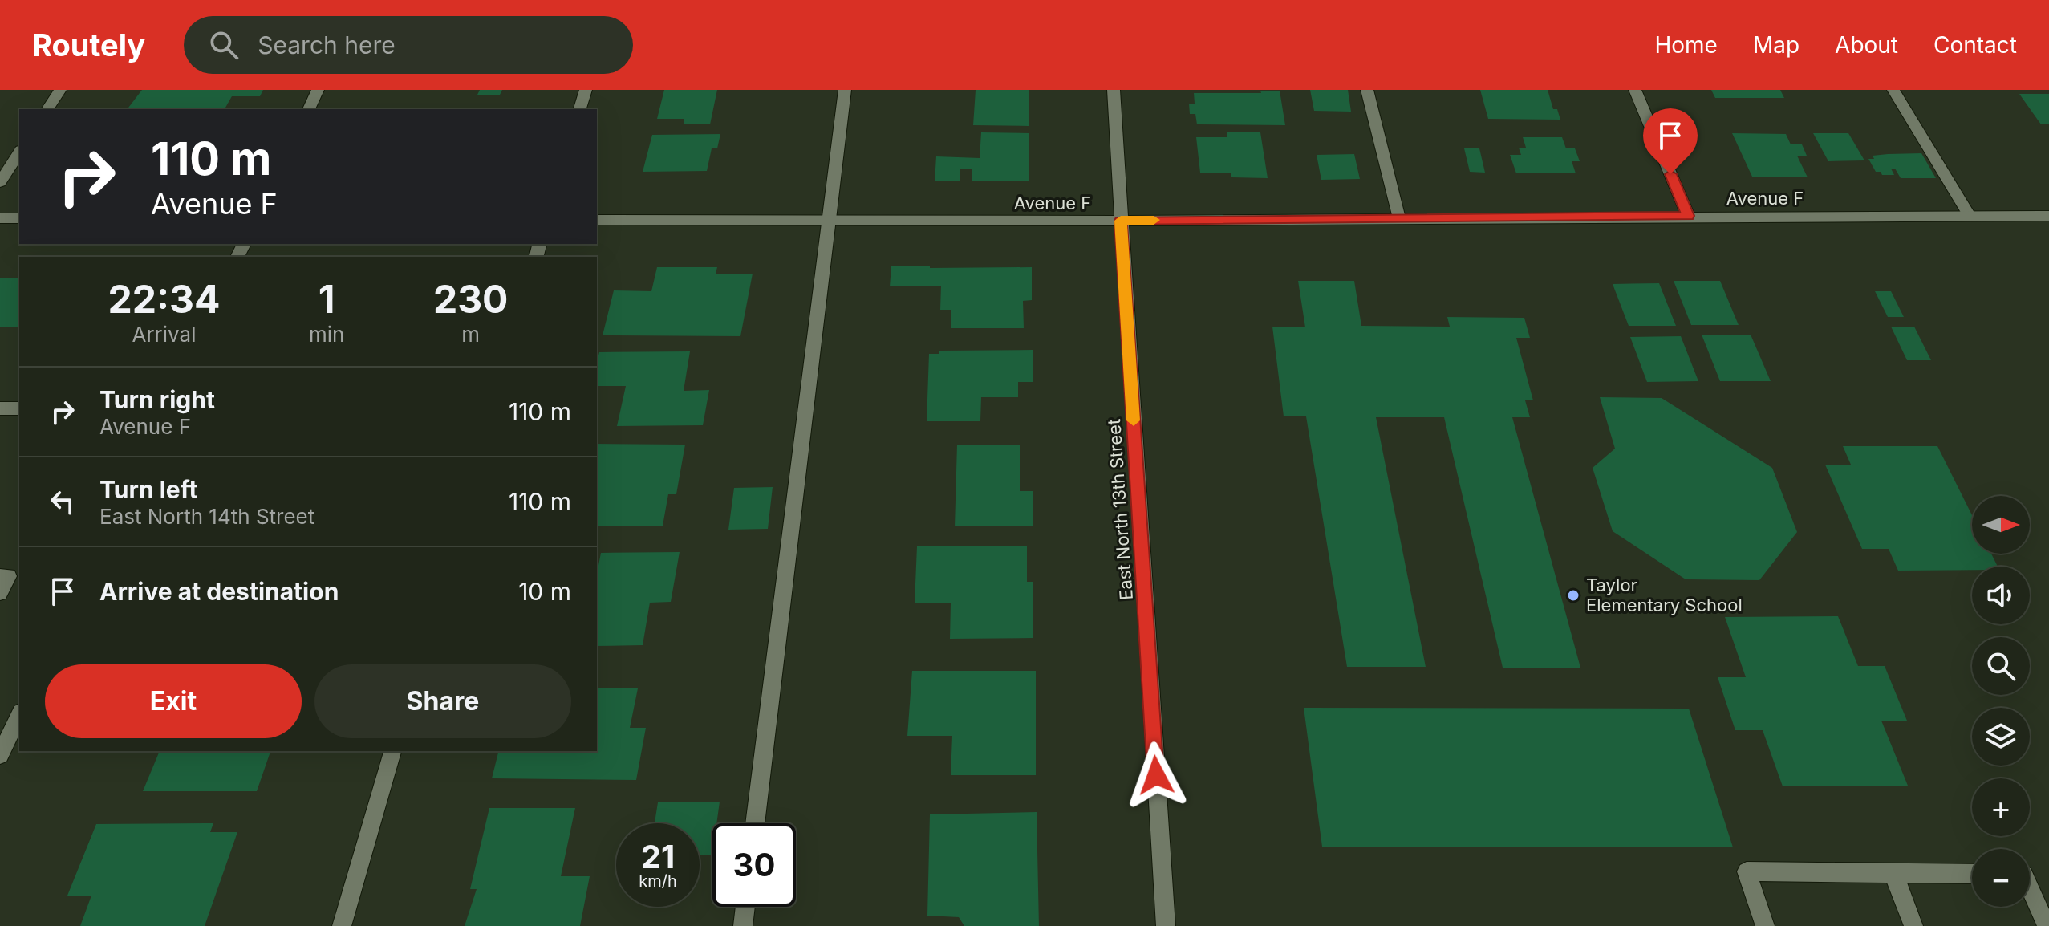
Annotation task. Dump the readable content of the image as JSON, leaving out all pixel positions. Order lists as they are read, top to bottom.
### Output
{
  "streets": {
    "street": ["Avenue F", "East North 13th Street"]
  },
  "crossings": [
    ["Avenue F", "East North 13th Street"]
  ],
  "places": ["Taylor Elementary School"],
  "north": "right",
  "page": {
    "header": "Routely",
    "search": "Search here",
    "nav": [
      "Home",
      "Map",
      "About",
      "Contact"
    ],
    "turn": ["110 m", "Avenue F"],
    "eta": [
      "22:34",
      "Arrival",
      "1",
      "min",
      "230",
      "m"
    ],
    "list": [
      {
        "name": "Turn right",
        "note": "Avenue F",
        "value": "110 m"
      },
      {
        "name": "Turn left",
        "note": "East North 14th Street",
        "value": "110 m"
      },
      {
        "name": "Arrive at destination",
        "value": "10 m"
      }
    ],
    "map_buttons": ["+", "−"],
    "buttons": ["Exit", "Share"],
    "speed": "21 km/h",
    "limit": "30"
  }
}
